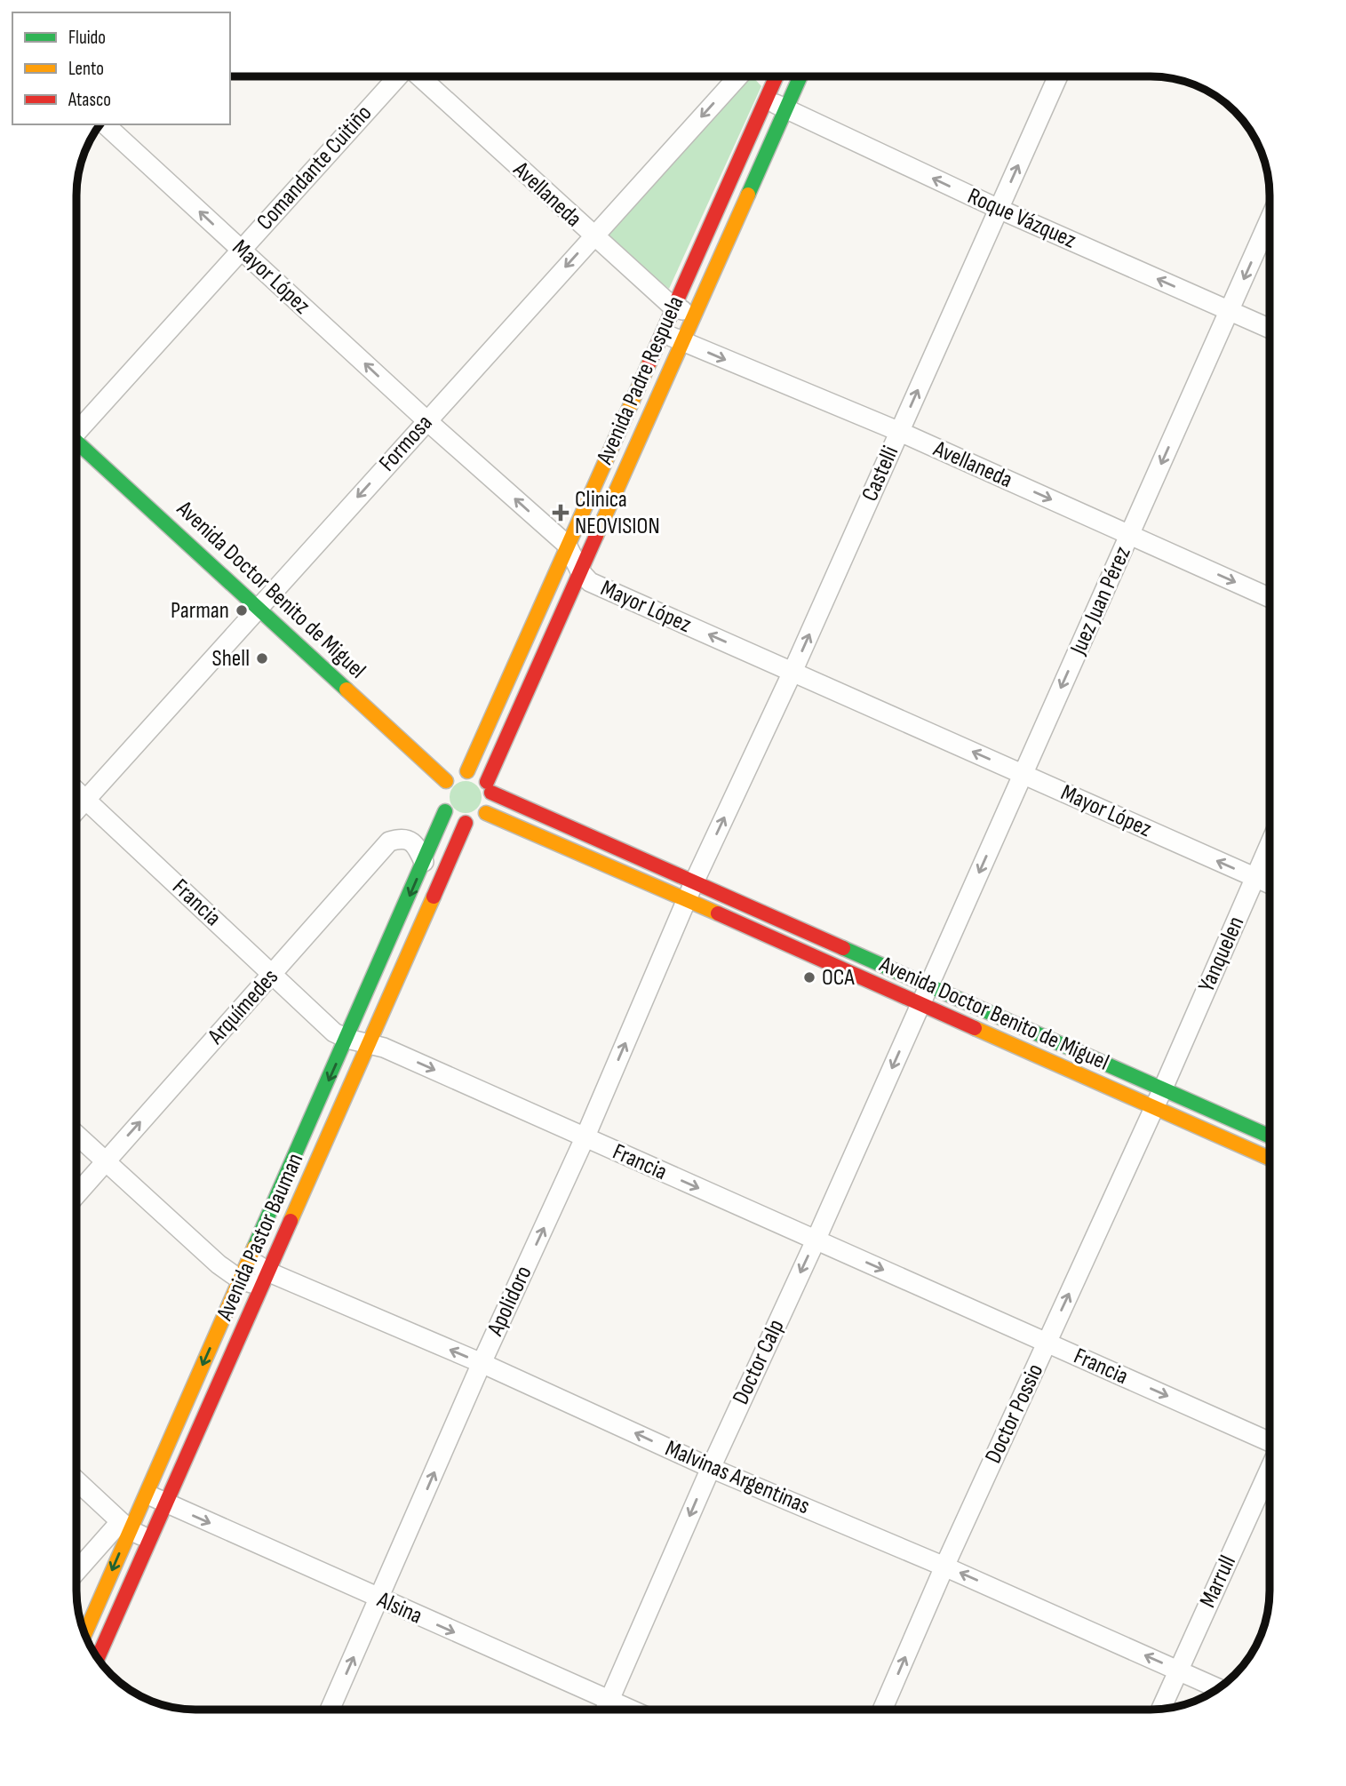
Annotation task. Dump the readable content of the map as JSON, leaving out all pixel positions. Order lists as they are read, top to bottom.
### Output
{
  "streets": {
    "main road": ["Avenida Padre Respuela", "Avenida Doctor Benito de Miguel", "Avenida Pastor Bauman"],
    "street": [
      "Comandante Cuitiño",
      "Avellaneda",
      "Roque Vázquez",
      "Mayor López",
      "Formosa",
      "Castelli",
      "Juez Juan Pérez",
      "Francia",
      "Yanquelen",
      "Arquímedes",
      "Apolidoro",
      "Doctor Calp",
      "Doctor Possio",
      "Malvinas Argentinas",
      "Marrull",
      "Alsina"
    ]
  },
  "crossings": [
    ["Comandante Cuitiño", "Mayor López"],
    ["Avellaneda", "Avenida Padre Respuela"],
    ["Avellaneda", "Formosa"],
    ["Avellaneda", "Castelli"],
    ["Avellaneda", "Juez Juan Pérez"],
    ["Roque Vázquez", "Avenida Padre Respuela"],
    ["Roque Vázquez", "Castelli"],
    ["Roque Vázquez", "Juez Juan Pérez"],
    ["Mayor López", "Avenida Padre Respuela"],
    ["Mayor López", "Formosa"],
    ["Mayor López", "Castelli"],
    ["Mayor López", "Juez Juan Pérez"],
    ["Mayor López", "Yanquelen"],
    ["Avenida Padre Respuela", "Avenida Doctor Benito de Miguel"],
    ["Avenida Padre Respuela", "Avenida Pastor Bauman"],
    ["Formosa", "Avenida Doctor Benito de Miguel"],
    ["Formosa", "Francia"],
    ["Castelli", "Avenida Doctor Benito de Miguel"],
    ["Castelli", "Apolidoro"],
    ["Avenida Doctor Benito de Miguel", "Juez Juan Pérez"],
    ["Avenida Doctor Benito de Miguel", "Yanquelen"],
    ["Avenida Doctor Benito de Miguel", "Avenida Pastor Bauman"],
    ["Avenida Doctor Benito de Miguel", "Apolidoro"],
    ["Avenida Doctor Benito de Miguel", "Doctor Calp"],
    ["Avenida Doctor Benito de Miguel", "Doctor Possio"],
    ["Juez Juan Pérez", "Doctor Calp"],
    ["Francia", "Arquímedes"],
    ["Francia", "Avenida Pastor Bauman"],
    ["Francia", "Apolidoro"],
    ["Francia", "Doctor Calp"],
    ["Francia", "Doctor Possio"],
    ["Yanquelen", "Doctor Possio"],
    ["Arquímedes", "Avenida Pastor Bauman"],
    ["Arquímedes", "Malvinas Argentinas"],
    ["Avenida Pastor Bauman", "Malvinas Argentinas"],
    ["Avenida Pastor Bauman", "Alsina"],
    ["Apolidoro", "Malvinas Argentinas"],
    ["Apolidoro", "Alsina"],
    ["Doctor Calp", "Malvinas Argentinas"],
    ["Doctor Calp", "Alsina"],
    ["Doctor Possio", "Malvinas Argentinas"],
    ["Malvinas Argentinas", "Marrull"]
  ],
  "one_way": [
    "Avellaneda",
    "Roque Vázquez",
    "Mayor López",
    "Formosa",
    "Castelli",
    "Juez Juan Pérez",
    "Francia",
    "Arquímedes",
    "Apolidoro",
    "Doctor Calp",
    "Doctor Possio",
    "Malvinas Argentinas",
    "Alsina"
  ],
  "places": {
    "health": ["Clinica NEOVISION"],
    "other": ["Parman", "Shell", "OCA"]
  },
  "legend": ["Fluido", "Lento", "Atasco"]
}
